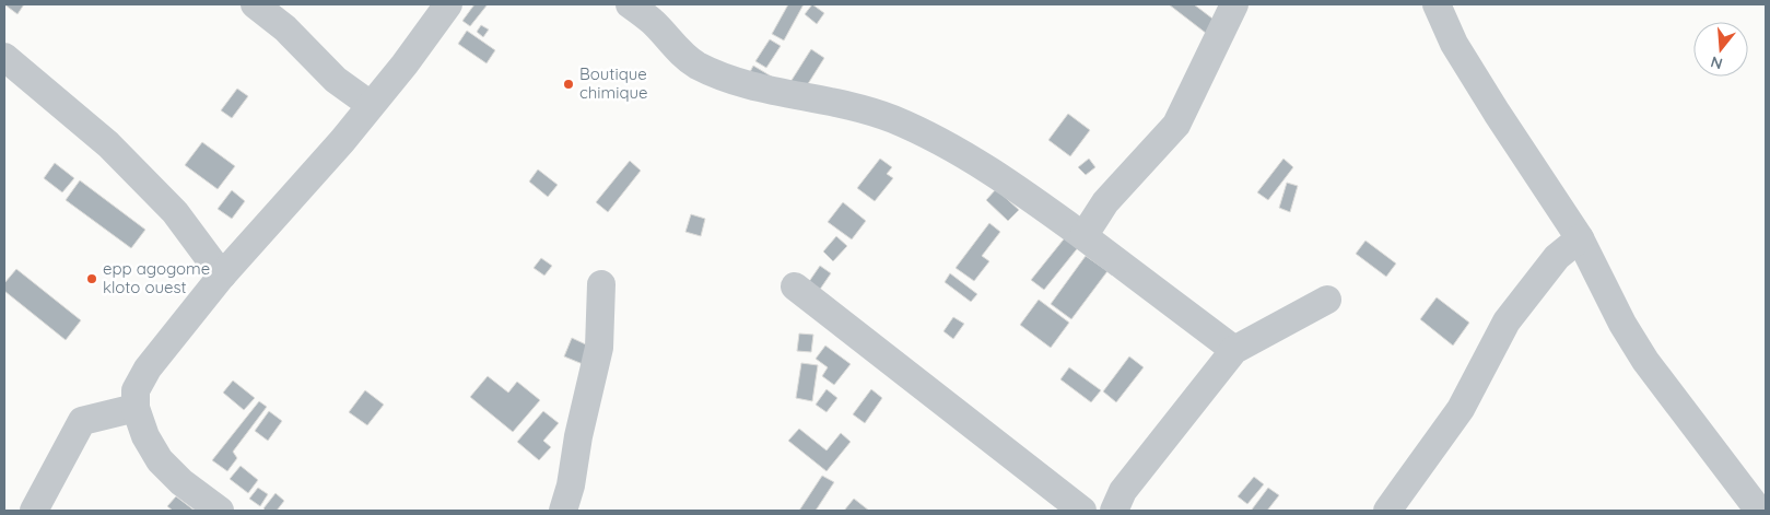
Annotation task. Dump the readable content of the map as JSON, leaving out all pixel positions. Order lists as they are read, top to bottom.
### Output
{
  "places": ["Boutique chimique", "epp agogome kloto ouest"],
  "north": "bottom"
}
